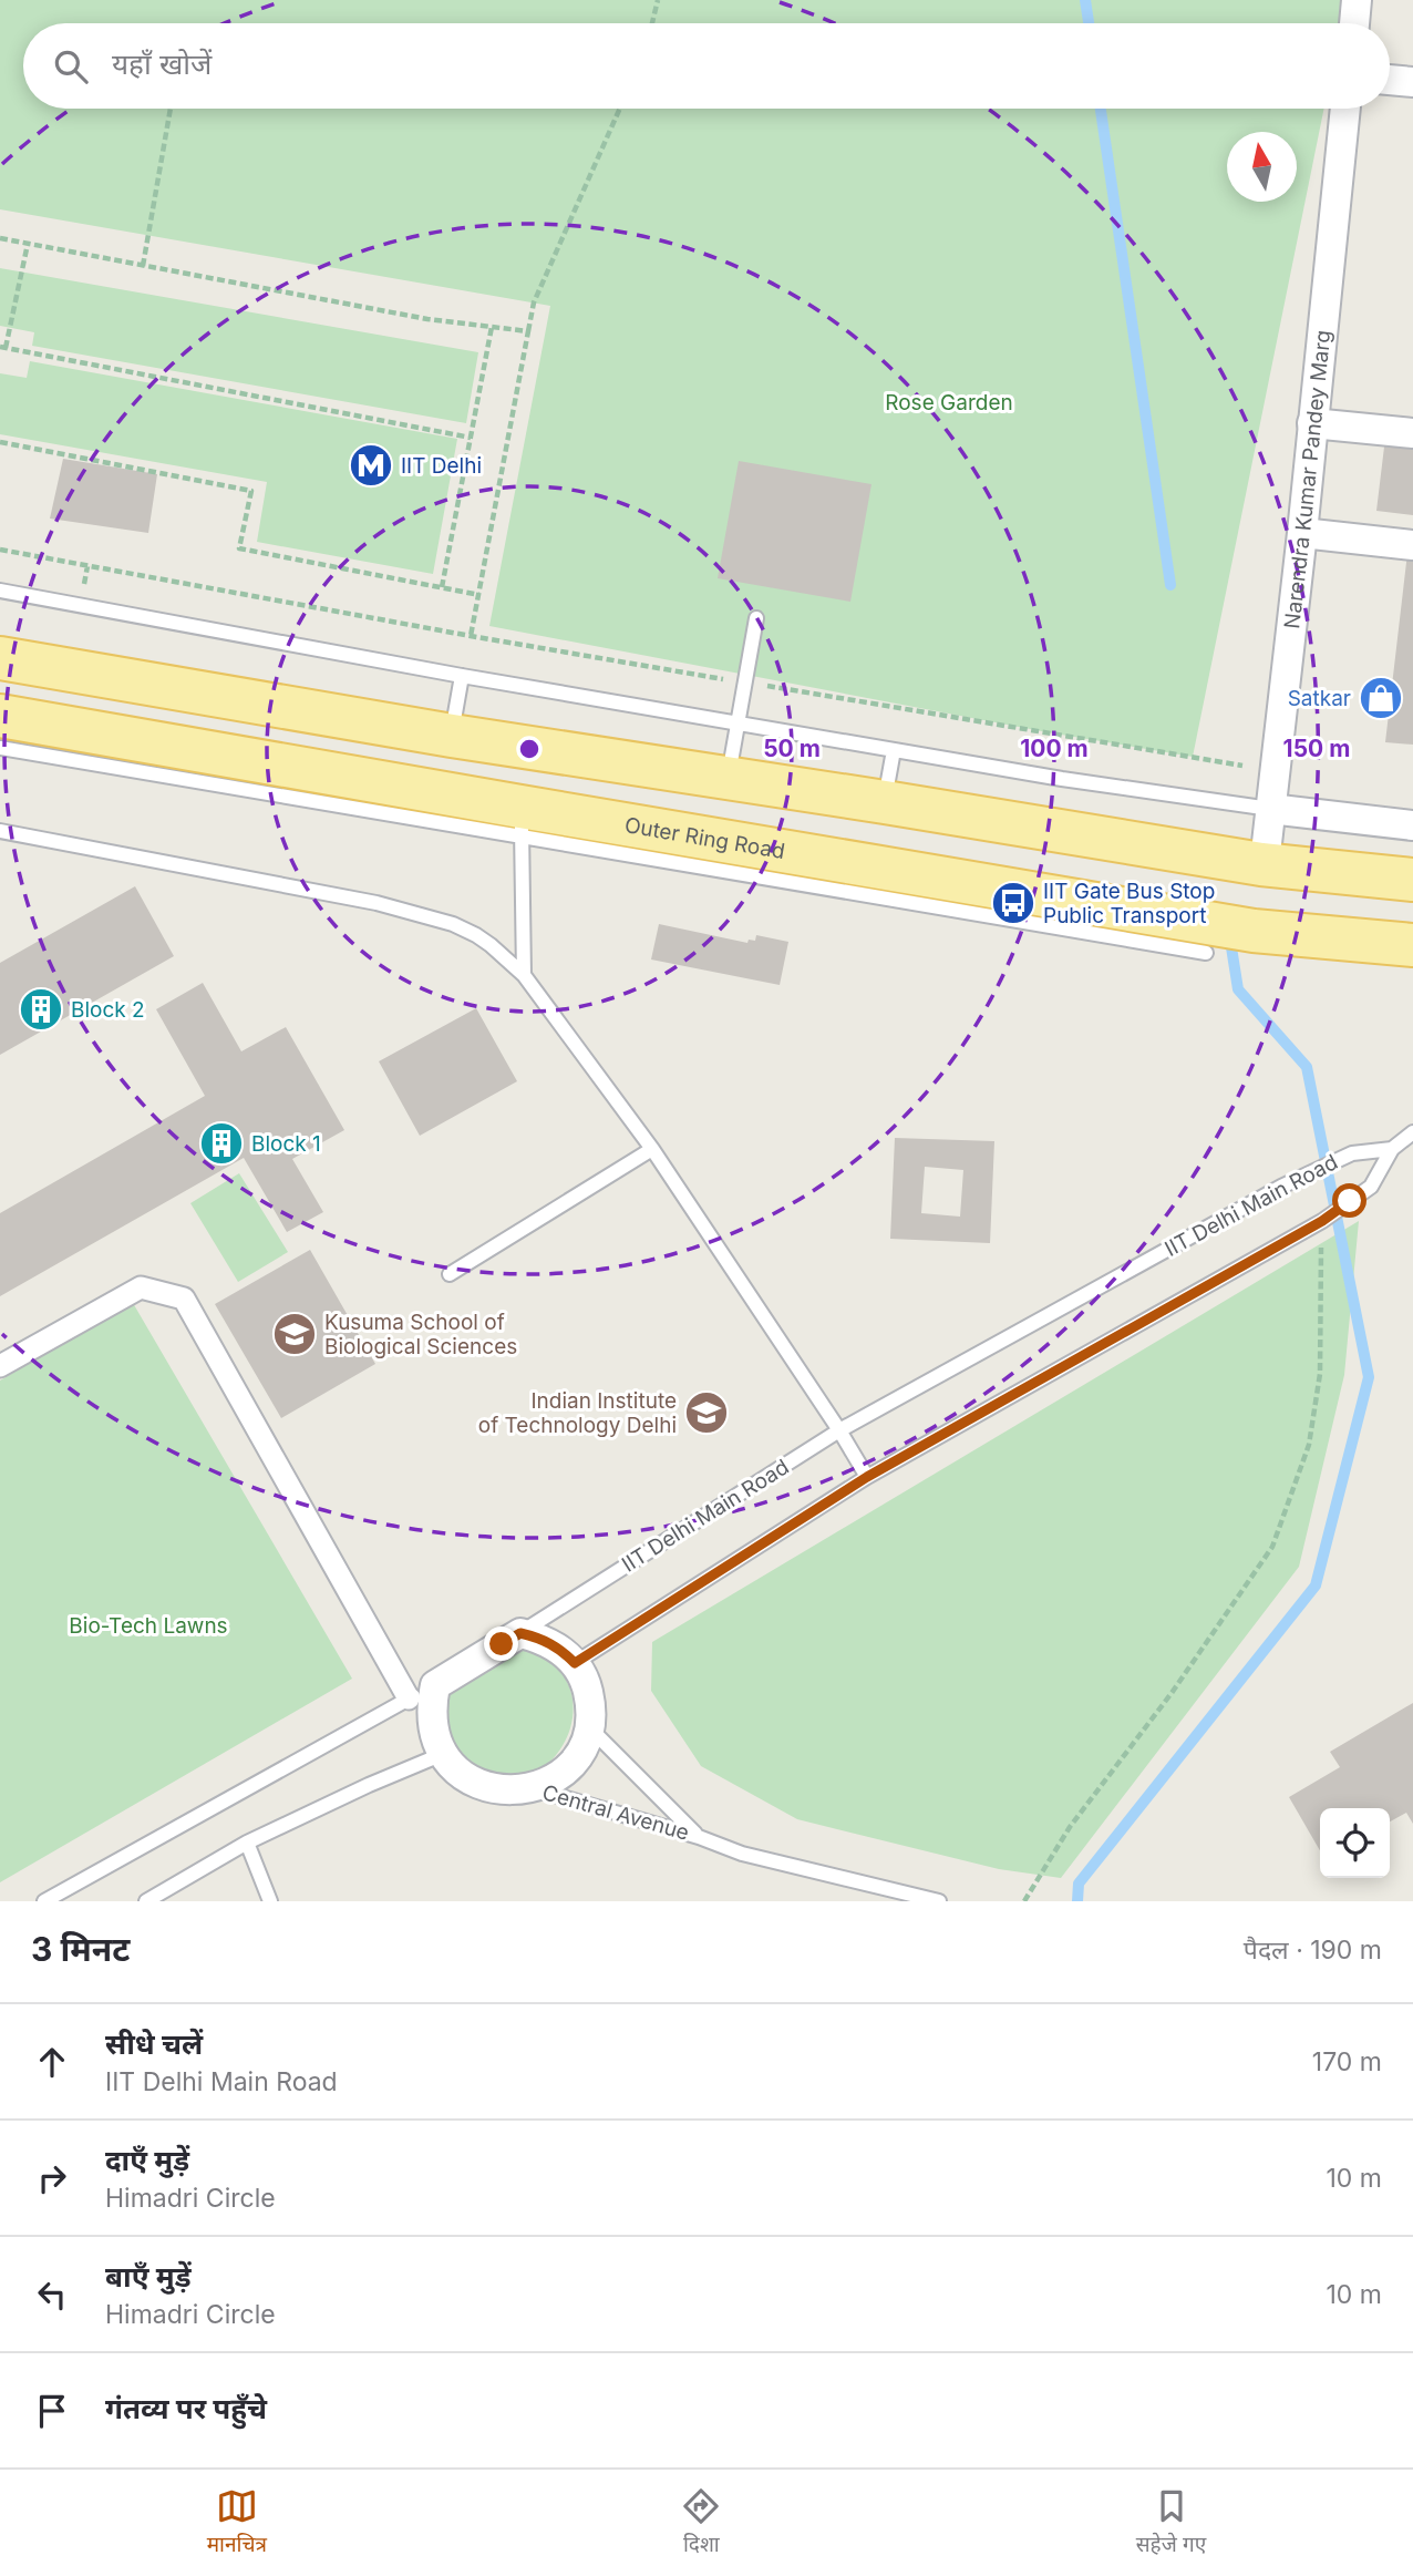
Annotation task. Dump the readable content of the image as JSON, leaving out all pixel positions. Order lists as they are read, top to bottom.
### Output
{
  "streets": {
    "main road": ["Outer Ring Road"],
    "street": ["Narendra Kumar Pandey Marg"],
    "lane": ["IIT Delhi Main Road", "Central Avenue"]
  },
  "crossings": [
    ["IIT Delhi Main Road", "Central Avenue"]
  ],
  "parks": ["Rose Garden", "Bio-Tech Lawns"],
  "places": {
    "metro station": ["IIT Delhi"],
    "shop": ["Satkar"],
    "bus stop": ["IIT Gate Bus Stop Public Transport"],
    "building": ["Block 2", "Block 1"],
    "school or university": ["Kusuma School of Biological Sciences", "Indian Institute of Technology Delhi"]
  },
  "north": "top",
  "page": {
    "search": "यहाँ खोजें",
    "heading": ["3 मिनट", "पैदल · 190 m"],
    "list": [
      ["सीधे चलें", "IIT Delhi Main Road", "170 m"],
      ["दाएँ मुड़ें", "Himadri Circle", "10 m"],
      ["बाएँ मुड़ें", "Himadri Circle", "10 m"],
      "गंतव्य पर पहुँचे"
    ],
    "nav": ["मानचित्र", "दिशा", "सहेजे गए"]
  },
  "rings": ["50 m", "100 m", "150 m"]
}
